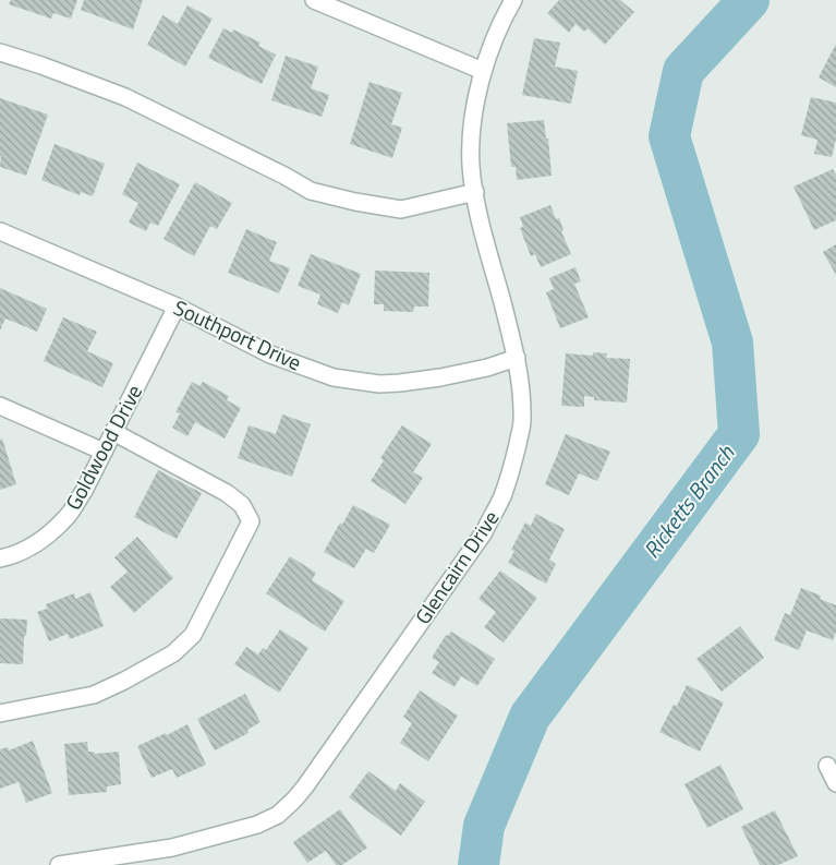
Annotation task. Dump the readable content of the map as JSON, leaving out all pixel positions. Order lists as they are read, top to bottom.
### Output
{
  "streets": {
    "street": ["Southport Drive", "Goldwood Drive", "Glencairn Drive"]
  },
  "crossings": [
    ["Southport Drive", "Goldwood Drive"],
    ["Southport Drive", "Glencairn Drive"]
  ],
  "water": ["Ricketts Branch"]
}
